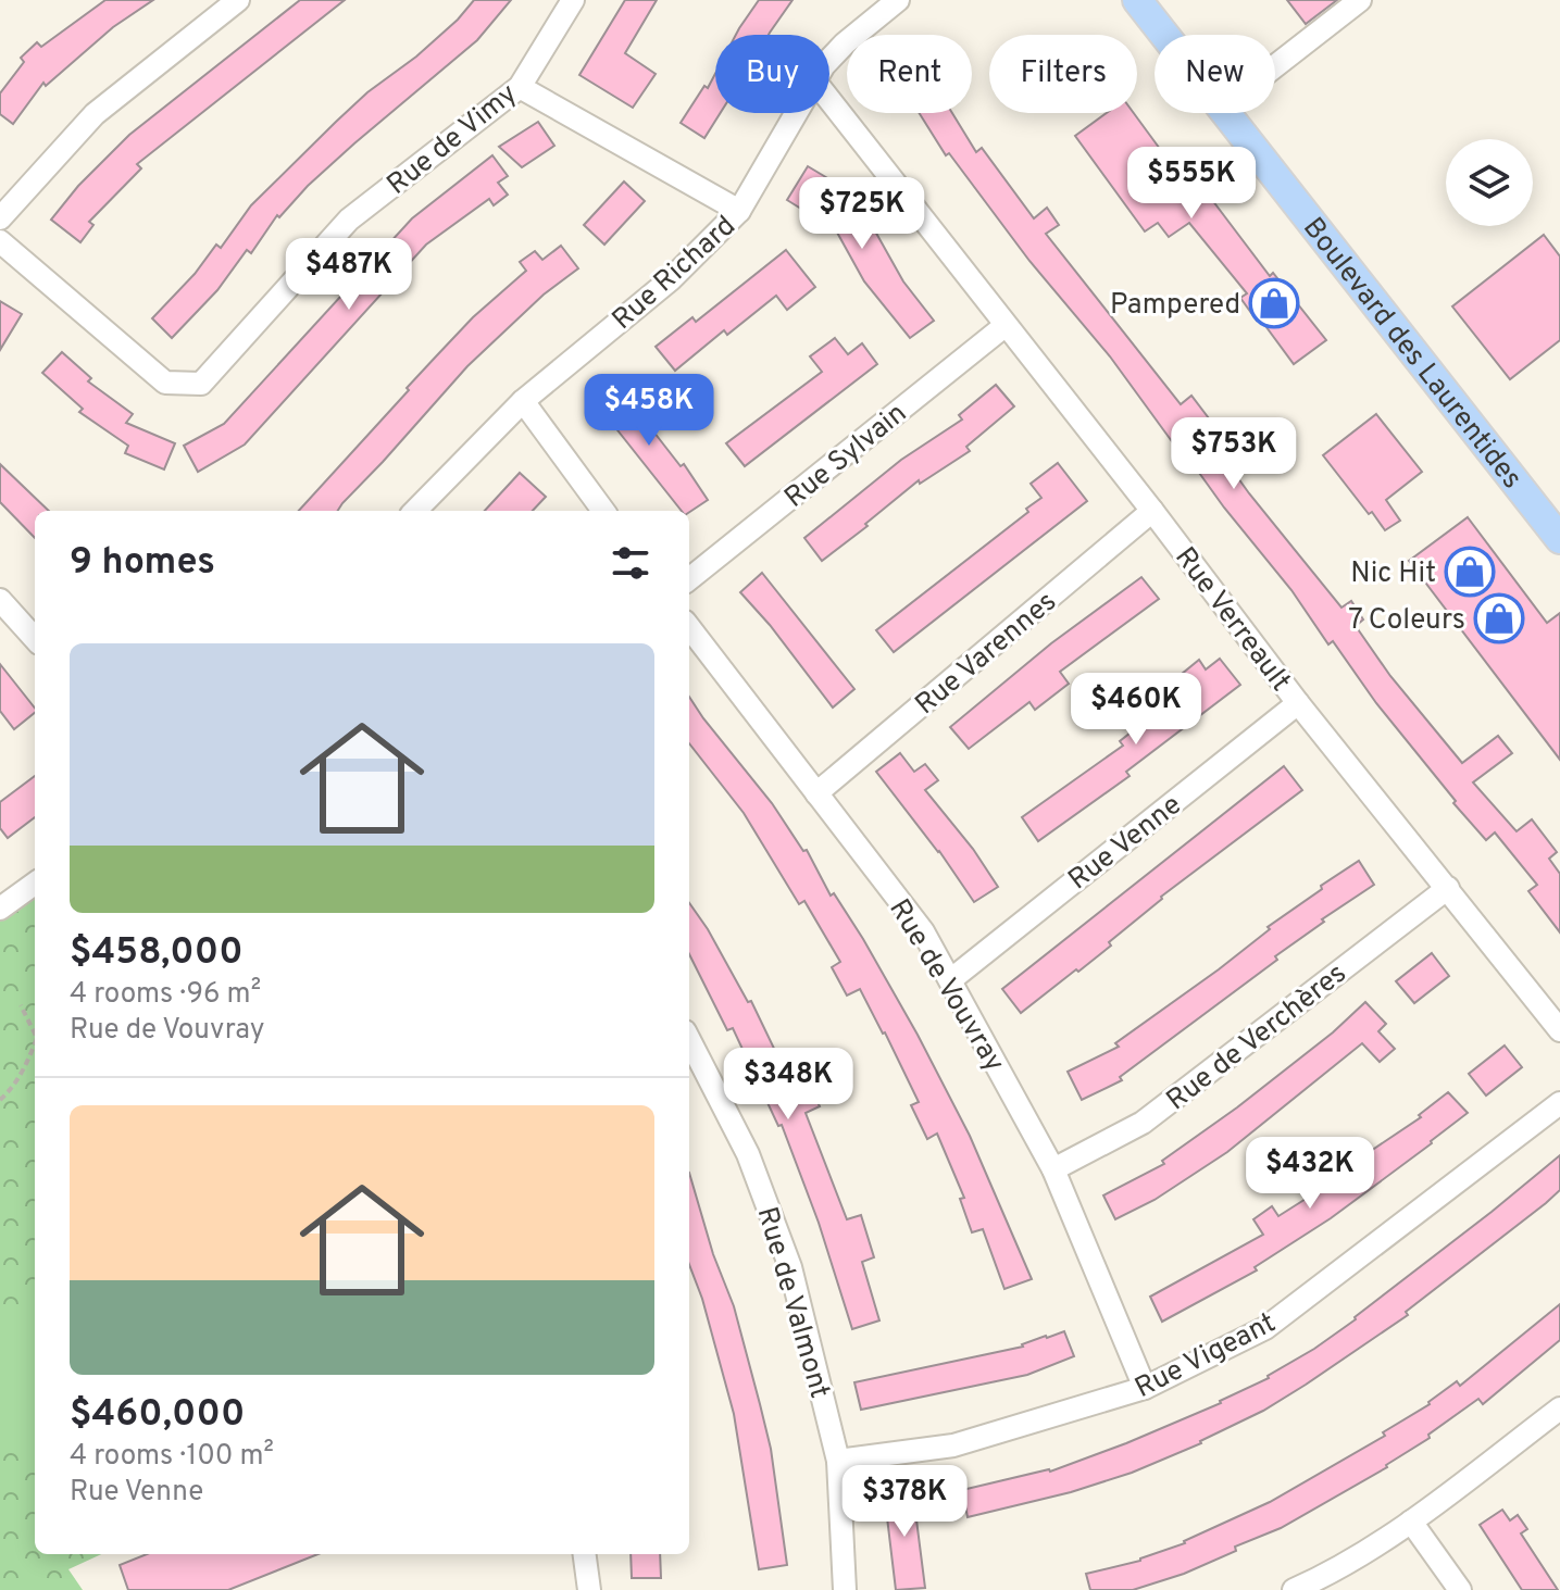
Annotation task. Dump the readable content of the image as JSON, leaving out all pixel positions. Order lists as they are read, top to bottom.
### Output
{
  "streets": {
    "main road": ["Boulevard des Laurentides"],
    "street": [
      "Rue de Vimy",
      "Rue Richard",
      "Rue Sylvain",
      "Rue Verreault",
      "Rue Varennes",
      "Rue Venne",
      "Rue de Vouvray",
      "Rue de Verchères",
      "Rue de Valmont",
      "Rue Vigeant"
    ]
  },
  "crossings": [
    ["Rue Sylvain", "Rue Verreault"],
    ["Rue Verreault", "Rue Varennes"],
    ["Rue Verreault", "Rue Venne"],
    ["Rue Verreault", "Rue de Verchères"],
    ["Rue Varennes", "Rue de Vouvray"],
    ["Rue Venne", "Rue de Vouvray"],
    ["Rue de Vouvray", "Rue de Verchères"],
    ["Rue de Vouvray", "Rue Vigeant"],
    ["Rue de Valmont", "Rue Vigeant"]
  ],
  "places": {
    "shop": ["Pampered", "Nic Hit", "7 Coleurs"]
  },
  "page": {
    "chip": [
      "Buy",
      "Rent",
      "Filters",
      "New"
    ],
    "price": [
      "$555K",
      "$725K",
      "$487K",
      "$458K",
      "$753K",
      "$460K",
      "$348K",
      "$432K",
      "$378K"
    ],
    "heading": "9 homes",
    "list": [
      {
        "name": "$458,000",
        "note": "4 rooms · 96 m² · Rue de Vouvray"
      },
      {
        "name": "$460,000",
        "note": "4 rooms · 100 m² · Rue Venne"
      }
    ]
  }
}
